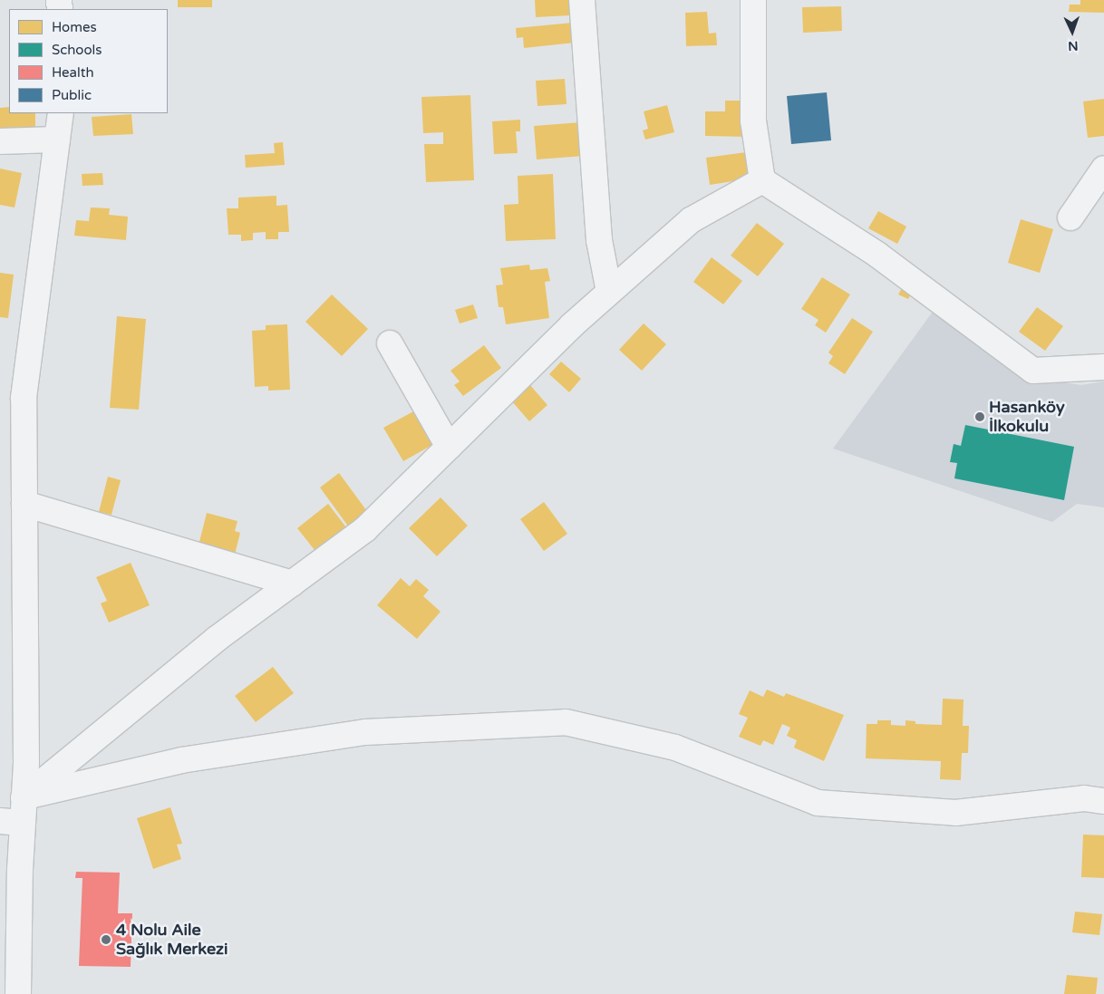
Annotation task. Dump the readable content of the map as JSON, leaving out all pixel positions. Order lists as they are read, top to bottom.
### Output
{
  "places": ["Hasanköy İlkokulu", "4 Nolu Aile Sağlık Merkezi"],
  "legend": [
    "Homes",
    "Schools",
    "Health",
    "Public"
  ],
  "north": "bottom"
}
